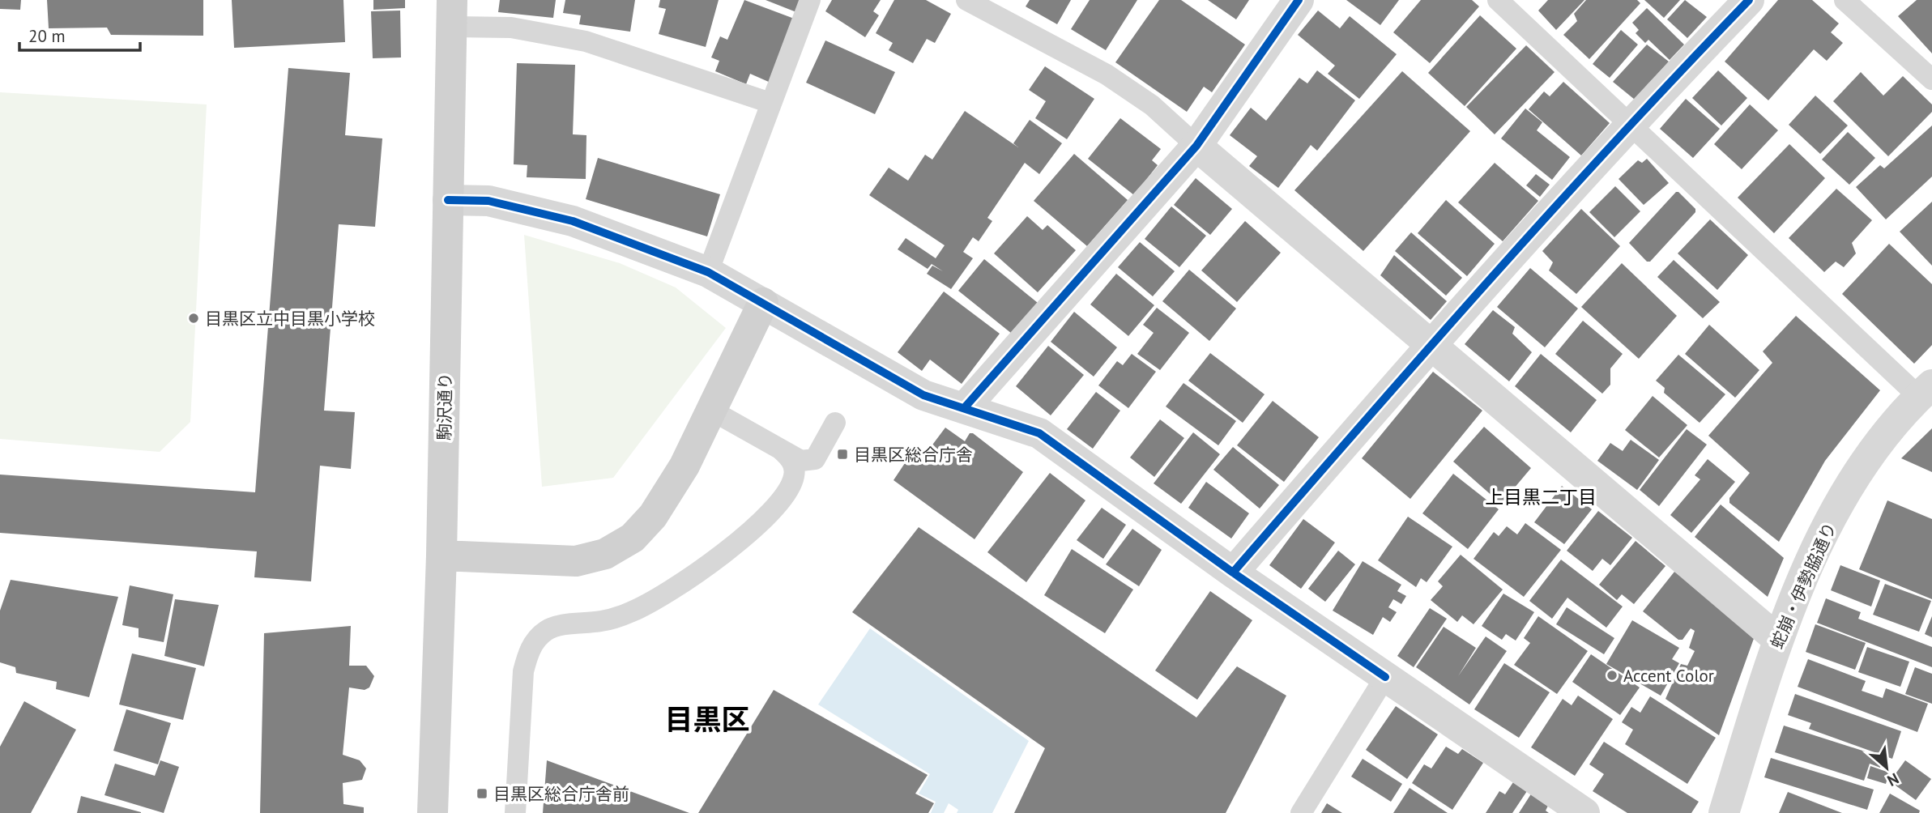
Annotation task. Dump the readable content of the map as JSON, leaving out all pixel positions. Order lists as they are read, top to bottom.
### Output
{
  "streets": {
    "main road": ["駒沢通り"],
    "street": ["蛇崩・伊勢脇通り"]
  },
  "districts": ["上目黒二丁目", "目黒区"],
  "places": {
    "other": ["目黒区立中目黒小学校", "Accent Color"],
    "transit": ["目黒区総合庁舎", "目黒区総合庁舎前"]
  },
  "scale_bar": "20 m",
  "north": "bottom right"
}
